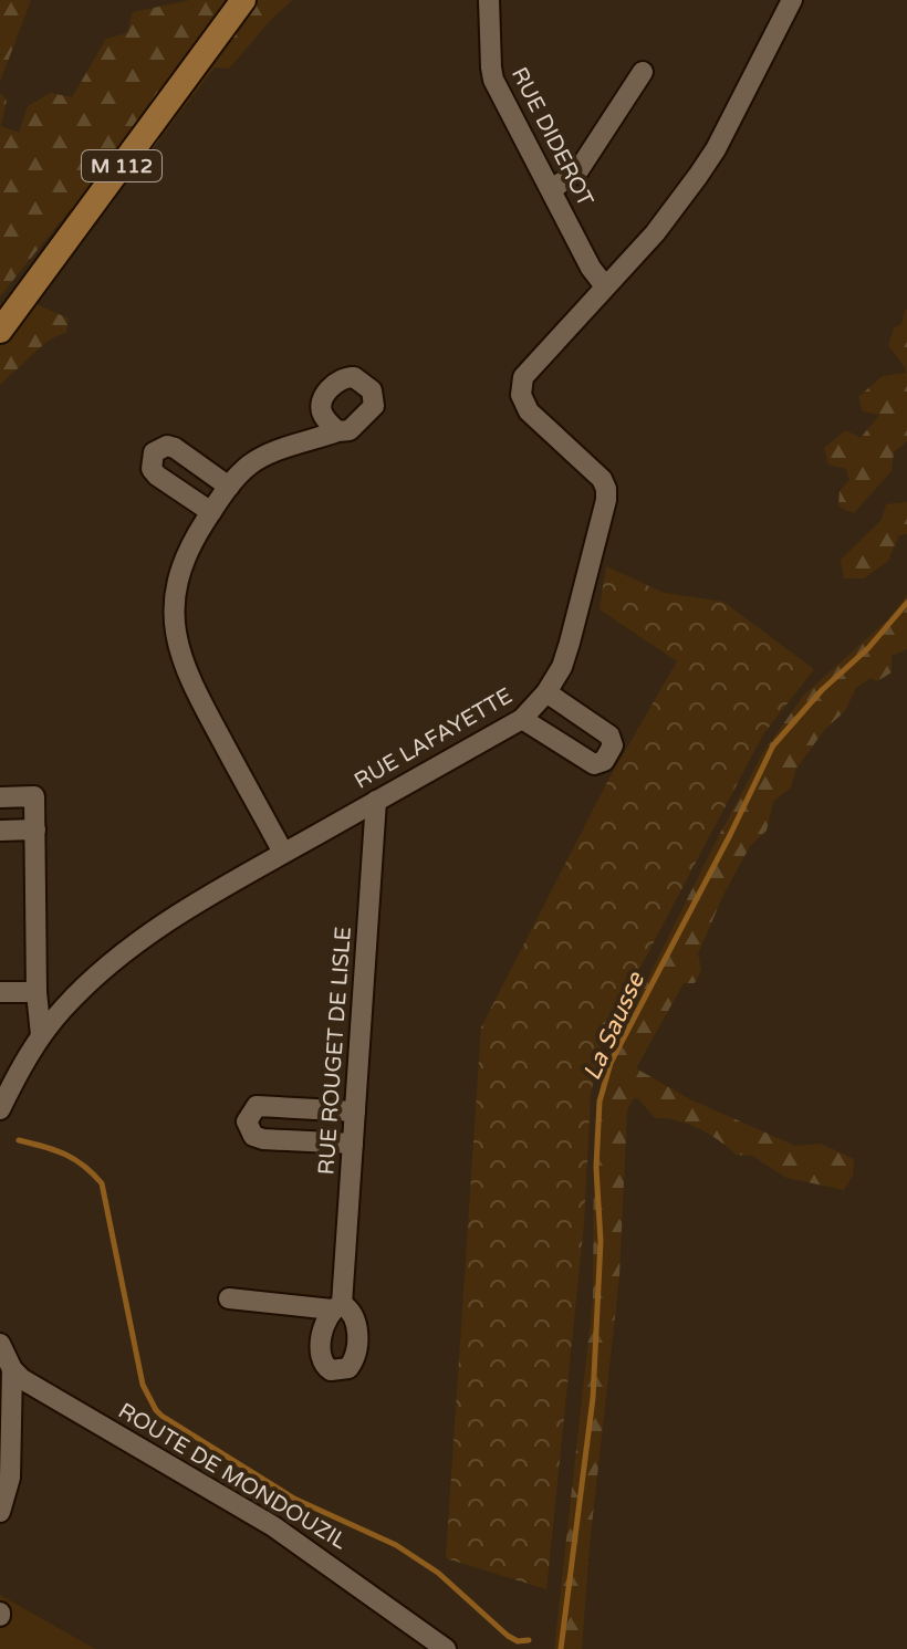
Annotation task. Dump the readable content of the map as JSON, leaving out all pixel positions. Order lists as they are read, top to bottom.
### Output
{
  "streets": {
    "main road": ["M 112"],
    "street": [
      "RUE DIDEROT",
      "RUE LAFAYETTE",
      "RUE ROUGET DE LISLE",
      "ROUTE DE MONDOUZIL"
    ]
  },
  "crossings": [
    ["RUE DIDEROT", "RUE LAFAYETTE"],
    ["RUE LAFAYETTE", "RUE ROUGET DE LISLE"]
  ],
  "water": ["La Sausse"]
}
